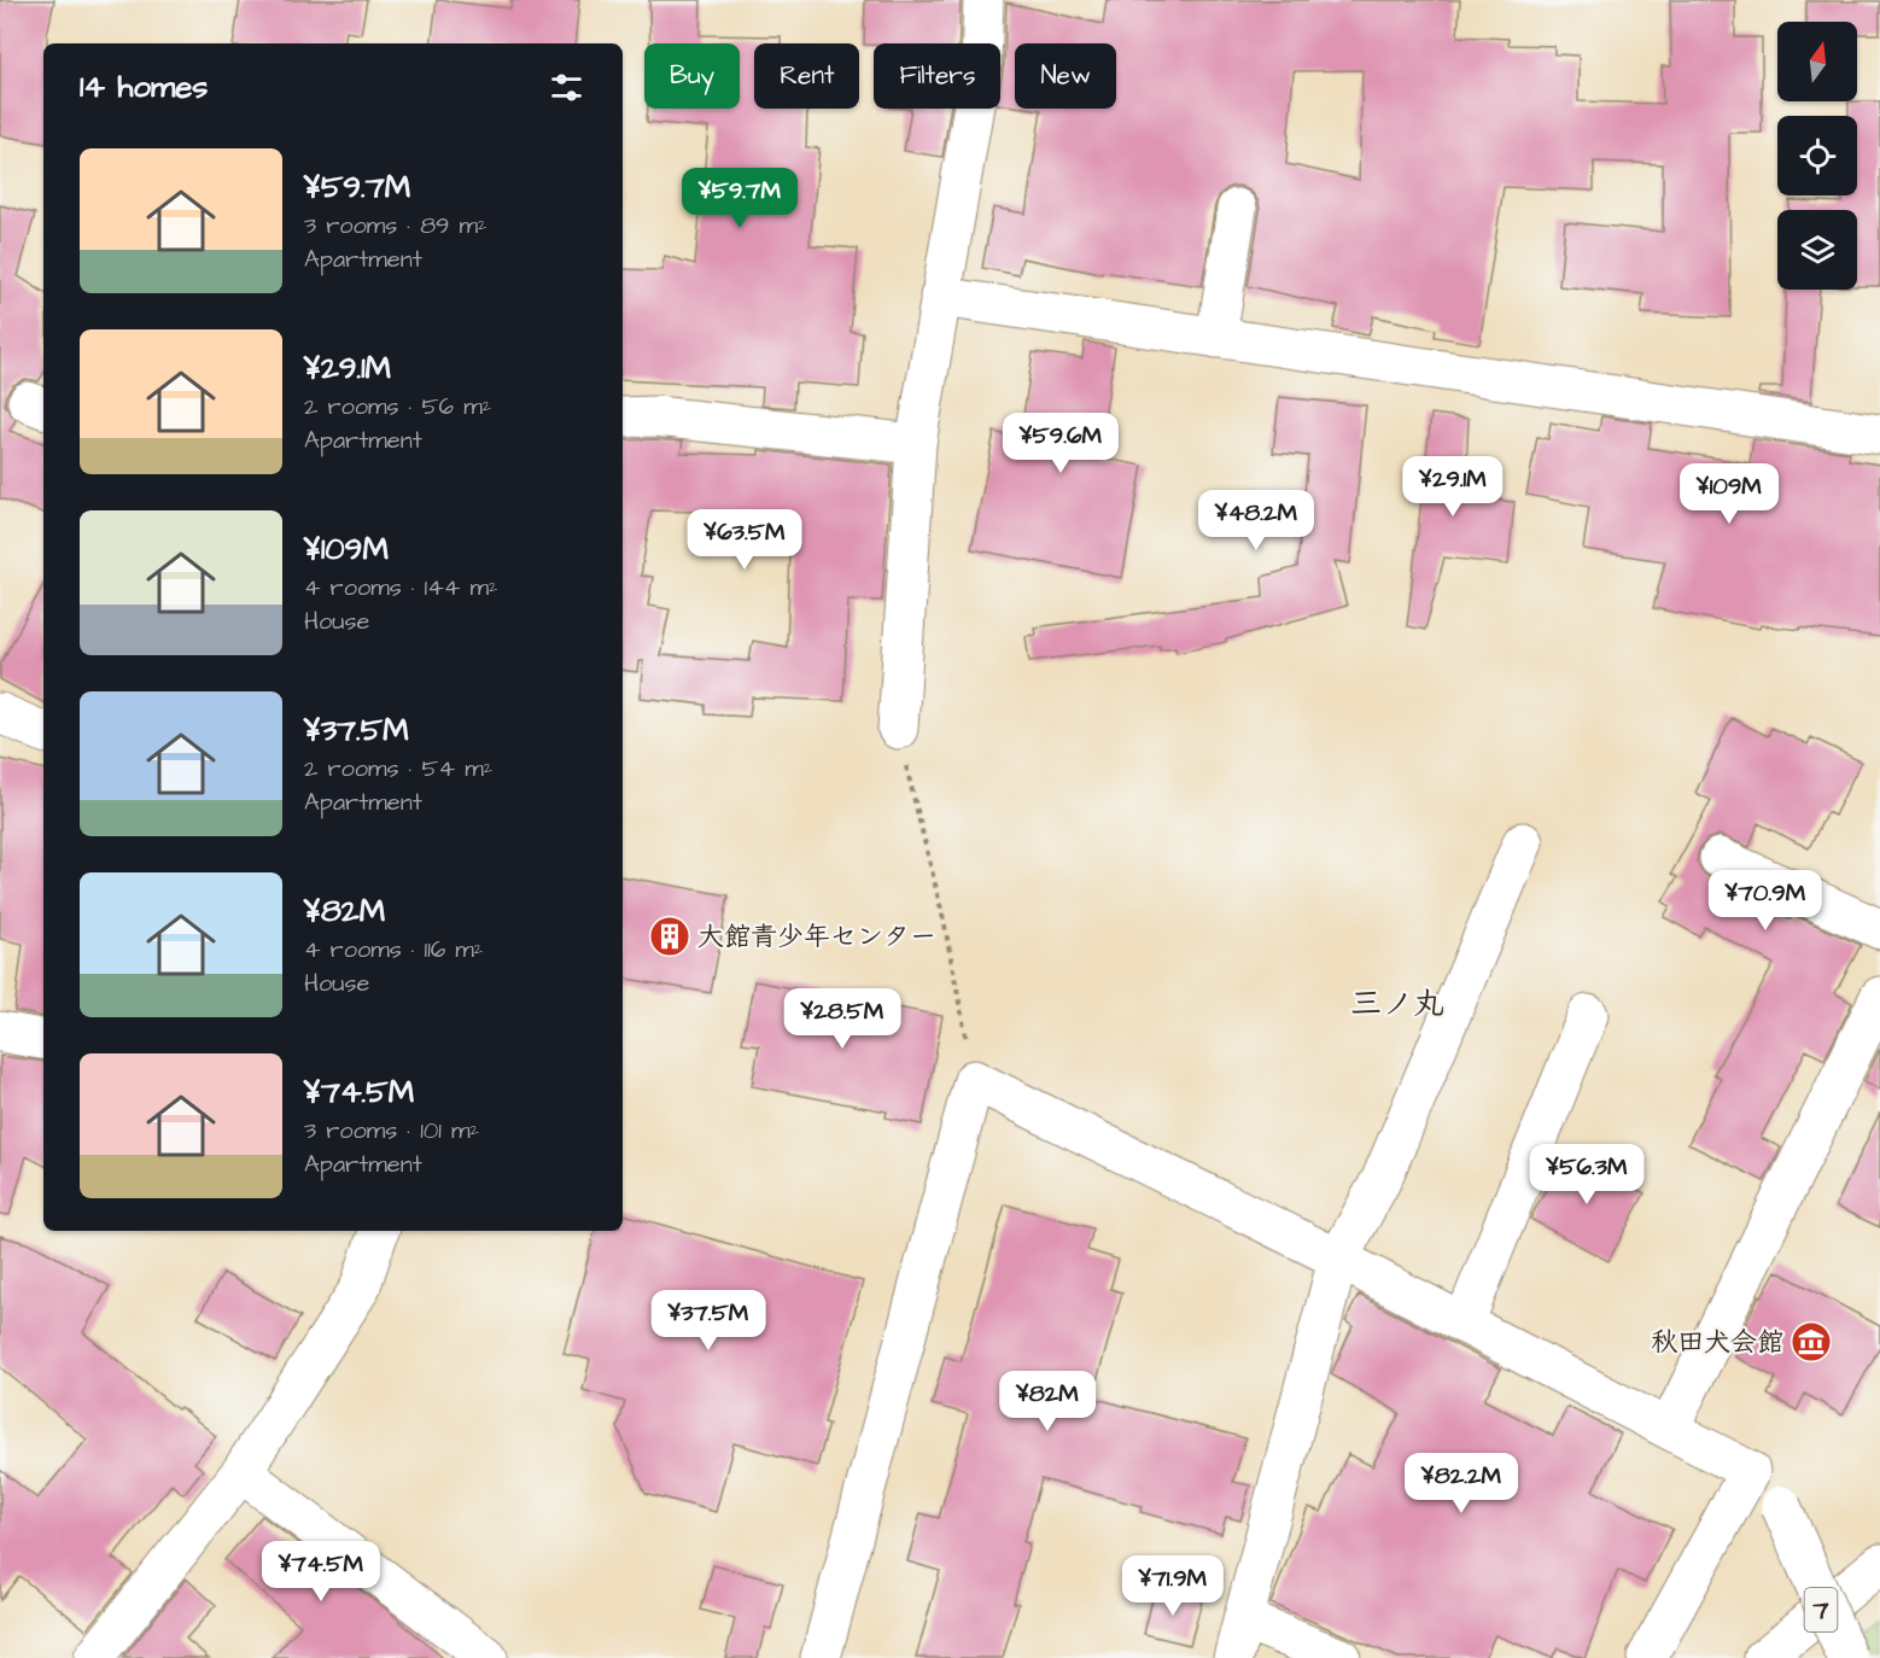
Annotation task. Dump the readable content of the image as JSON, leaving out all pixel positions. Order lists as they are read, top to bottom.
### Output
{
  "streets": {
    "main road": ["7"]
  },
  "districts": ["三ノ丸"],
  "places": {
    "building": ["大館青少年センター"],
    "museum": ["秋田犬会館"]
  },
  "north": "top",
  "page": {
    "chip": [
      "Buy",
      "Rent",
      "Filters",
      "New"
    ],
    "heading": "14 homes",
    "list": [
      {
        "name": "¥59.7M",
        "note": "3 rooms · 89 m² · Apartment"
      },
      {
        "name": "¥29.1M",
        "note": "2 rooms · 56 m² · Apartment"
      },
      {
        "name": "¥109M",
        "note": "4 rooms · 144 m² · House"
      },
      {
        "name": "¥37.5M",
        "note": "2 rooms · 54 m² · Apartment"
      },
      {
        "name": "¥82M",
        "note": "4 rooms · 116 m² · House"
      },
      {
        "name": "¥74.5M",
        "note": "3 rooms · 101 m² · Apartment"
      }
    ],
    "price": [
      "¥59.7M",
      "¥59.6M",
      "¥29.1M",
      "¥109M",
      "¥48.2M",
      "¥63.5M",
      "¥70.9M",
      "¥28.5M",
      "¥56.3M",
      "¥37.5M",
      "¥82M",
      "¥82.2M",
      "¥74.5M",
      "¥71.9M"
    ]
  }
}
